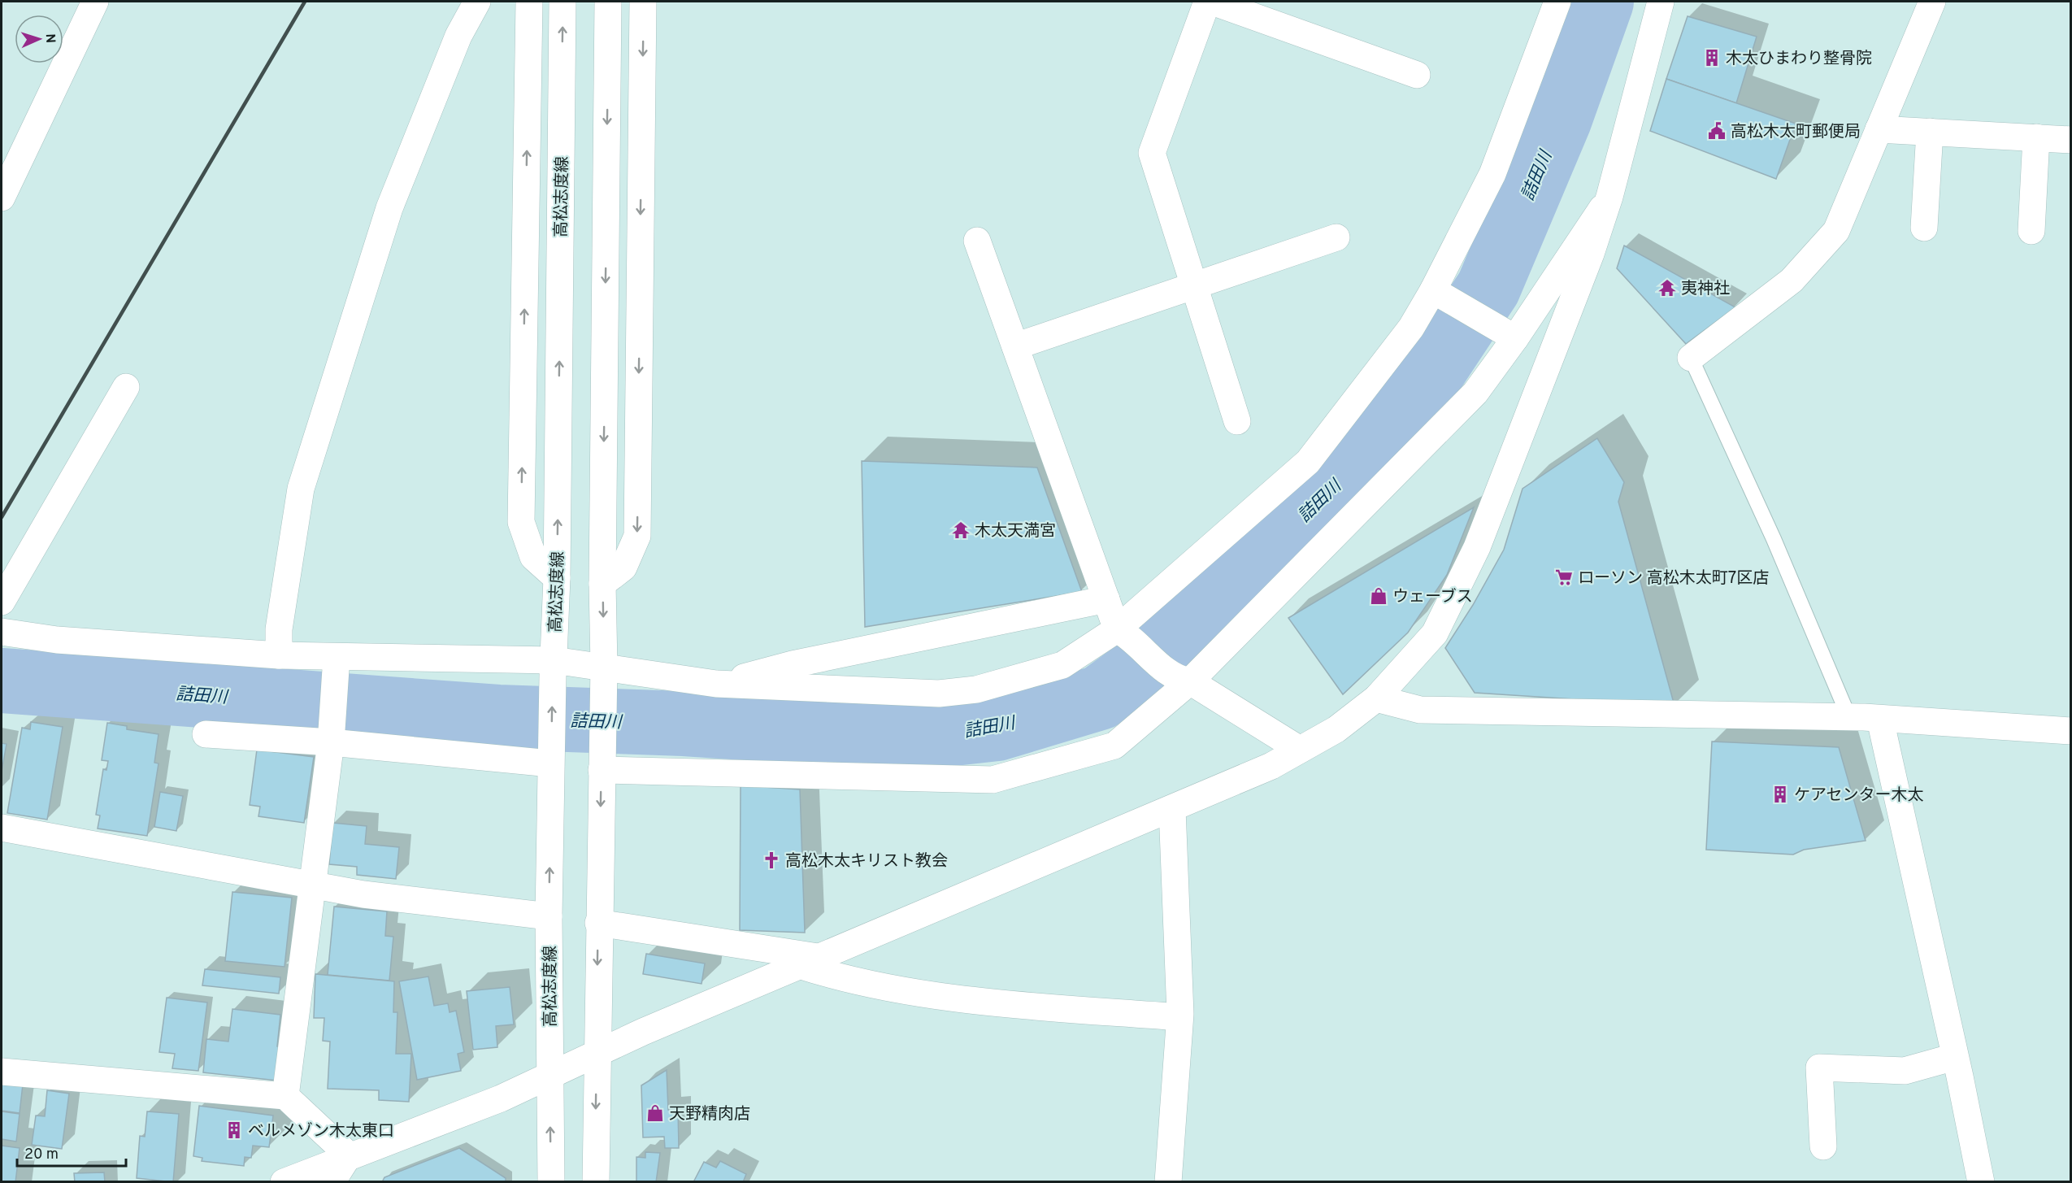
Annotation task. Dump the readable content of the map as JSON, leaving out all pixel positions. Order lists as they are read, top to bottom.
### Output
{
  "streets": {
    "street": ["高松志度線"]
  },
  "water": ["詰田川"],
  "places": {
    "building": ["木太ひまわり整骨院", "ケアセンター木太", "ベルメゾン木太東口"],
    "public building": ["高松木太町郵便局"],
    "temple": ["夷神社", "木太天満宮"],
    "supermarket": ["ローソン 高松木太町7区店"],
    "shop": ["ウェーブス", "天野精肉店"],
    "church": ["高松木太キリスト教会"]
  },
  "scale_bar": "20 m",
  "north": "right"
}
